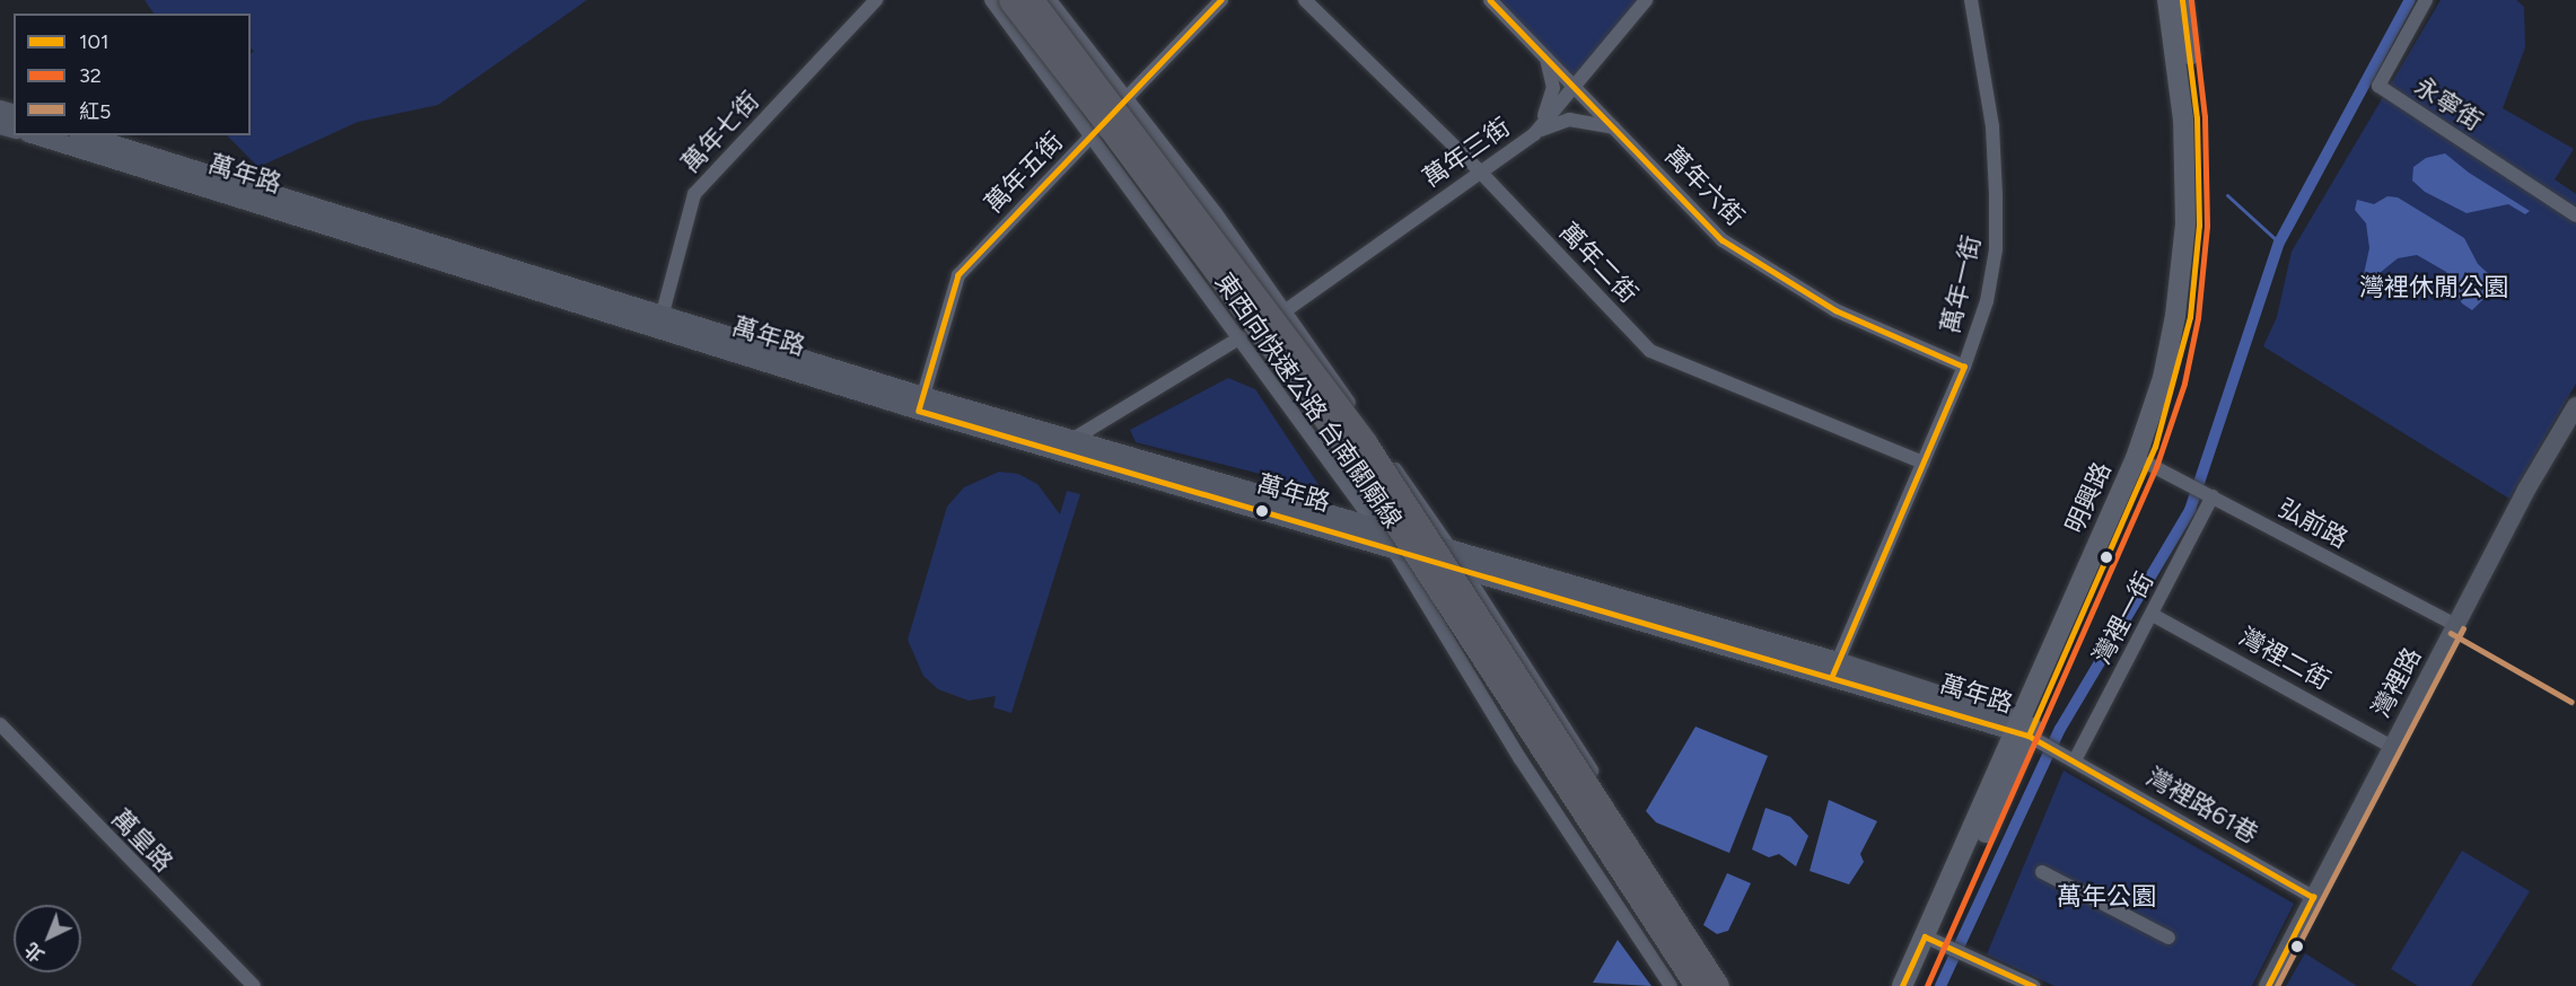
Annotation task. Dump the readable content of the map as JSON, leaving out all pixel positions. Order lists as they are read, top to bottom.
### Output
{
  "streets": {
    "highway": ["東西向快速公路 台南關廟線"],
    "main road": ["明興路"],
    "street": [
      "永寧街",
      "萬年七街",
      "萬年三街",
      "萬年五街",
      "萬年路",
      "萬年六街",
      "萬年二街",
      "萬年一街",
      "弘前路",
      "灣裡一街",
      "灣裡二街",
      "灣裡路",
      "灣裡路61巷",
      "萬皇路"
    ]
  },
  "crossings": [
    ["萬年七街", "萬年路"],
    ["萬年三街", "萬年六街"],
    ["萬年三街", "萬年二街"],
    ["萬年五街", "萬年路"],
    ["萬年路", "萬年一街"],
    ["萬年路", "明興路"],
    ["萬年路", "灣裡路61巷"],
    ["萬年六街", "萬年一街"],
    ["萬年二街", "萬年一街"],
    ["明興路", "弘前路"],
    ["明興路", "灣裡路61巷"],
    ["弘前路", "灣裡一街"],
    ["弘前路", "灣裡路"],
    ["灣裡一街", "灣裡二街"],
    ["灣裡一街", "灣裡路61巷"],
    ["灣裡二街", "灣裡路"],
    ["灣裡路", "灣裡路61巷"]
  ],
  "parks": ["灣裡休閒公園", "萬年公園"],
  "lines": ["transit line 101", "transit line 32", "transit line 紅5"],
  "legend": ["101", "32", "紅5"],
  "north": "bottom left"
}
